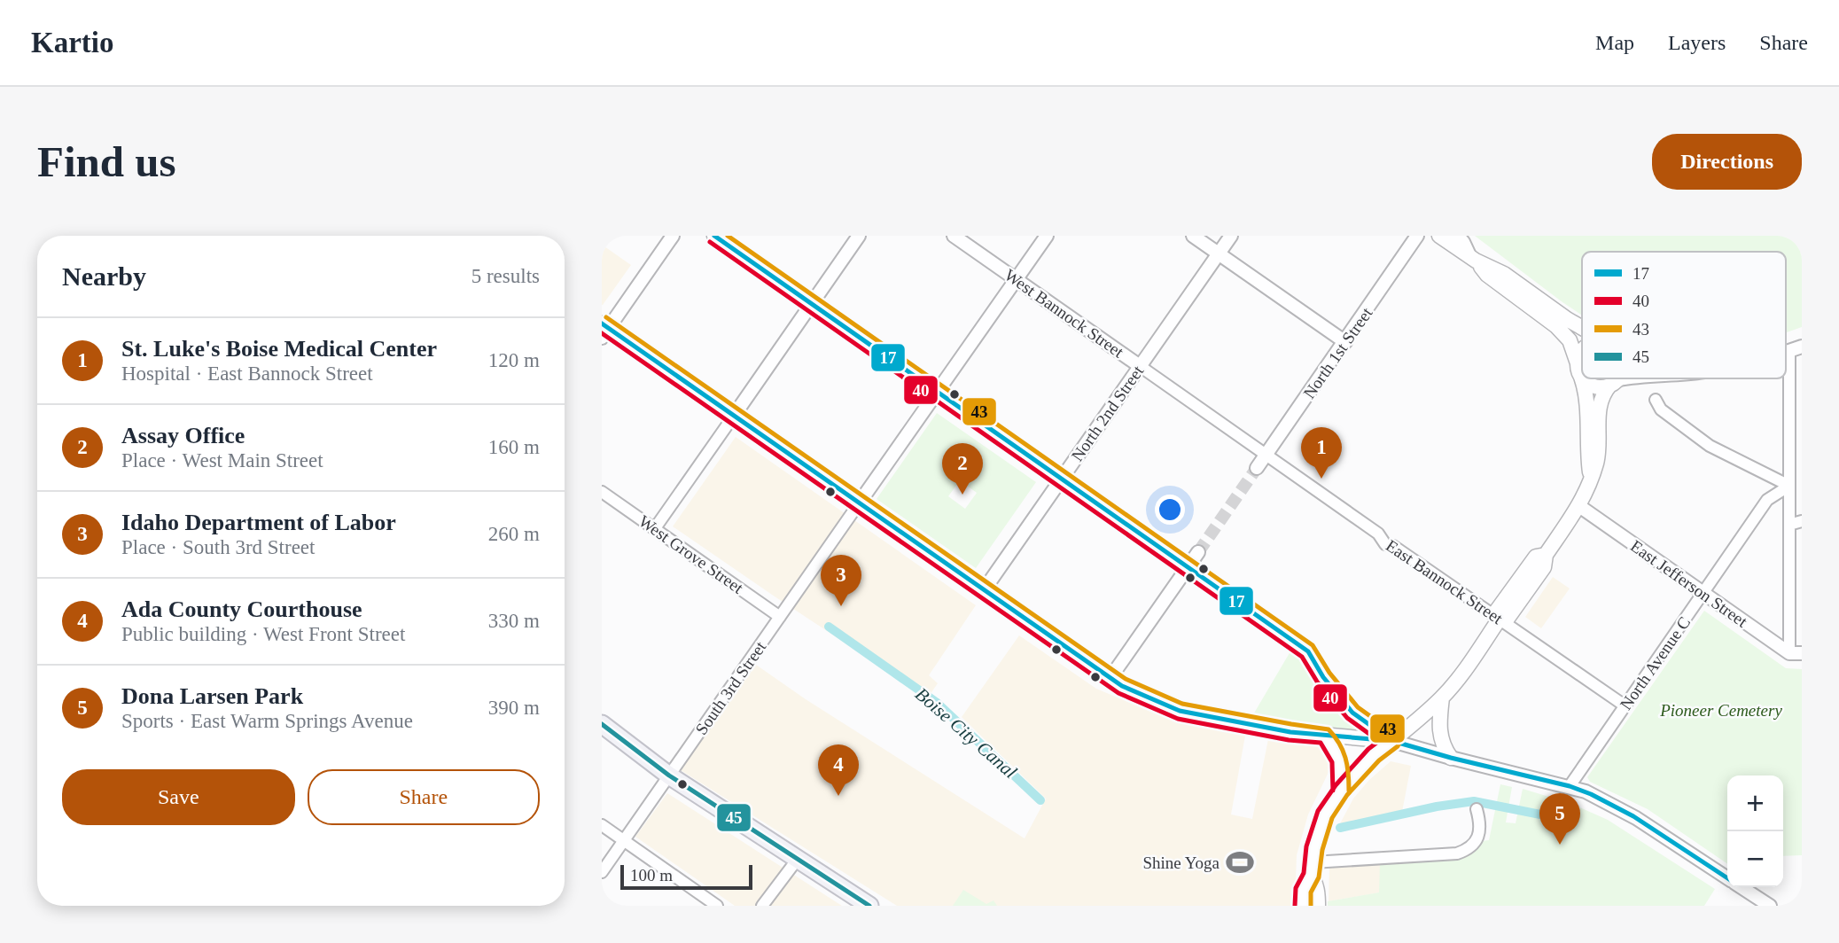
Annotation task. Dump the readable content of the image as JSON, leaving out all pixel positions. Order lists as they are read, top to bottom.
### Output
{
  "streets": {
    "street": [
      "West Bannock Street",
      "North 1st Street",
      "North 2nd Street",
      "West Grove Street",
      "East Bannock Street",
      "East Jefferson Street",
      "North Avenue C",
      "South 3rd Street"
    ]
  },
  "crossings": [
    ["West Bannock Street", "North 1st Street"],
    ["West Bannock Street", "North 2nd Street"],
    ["West Bannock Street", "East Bannock Street"],
    ["North 1st Street", "East Bannock Street"],
    ["West Grove Street", "South 3rd Street"],
    ["East Bannock Street", "North Avenue C"],
    ["East Jefferson Street", "North Avenue C"]
  ],
  "water": ["Boise City Canal"],
  "parks": ["Pioneer Cemetery"],
  "places": {
    "sports": ["Shine Yoga"]
  },
  "lines": [
    "transit line 17",
    "transit line 43",
    "transit line 40",
    "transit line 45"
  ],
  "legend": [
    "17",
    "40",
    "43",
    "45"
  ],
  "scale_bar": "100 m",
  "page": {
    "header": "Kartio",
    "nav": ["Map", "Layers", "Share"],
    "buttons": [
      "Directions",
      ["Save", "Share"]
    ],
    "title": "Find us",
    "heading": ["Nearby", "5 results"],
    "list": [
      {
        "mark": "1",
        "name": "St. Luke's Boise Medical Center",
        "note": "Hospital · East Bannock Street",
        "value": "120 m"
      },
      {
        "mark": "2",
        "name": "Assay Office",
        "note": "Place · West Main Street",
        "value": "160 m"
      },
      {
        "mark": "3",
        "name": "Idaho Department of Labor",
        "note": "Place · South 3rd Street",
        "value": "260 m"
      },
      {
        "mark": "4",
        "name": "Ada County Courthouse",
        "note": "Public building · West Front Street",
        "value": "330 m"
      },
      {
        "mark": "5",
        "name": "Dona Larsen Park",
        "note": "Sports · East Warm Springs Avenue",
        "value": "390 m"
      }
    ],
    "pins": [
      "1",
      "2",
      "3",
      "4",
      "5"
    ],
    "map_buttons": ["+", "−"],
    "scale": "100 m"
  }
}
